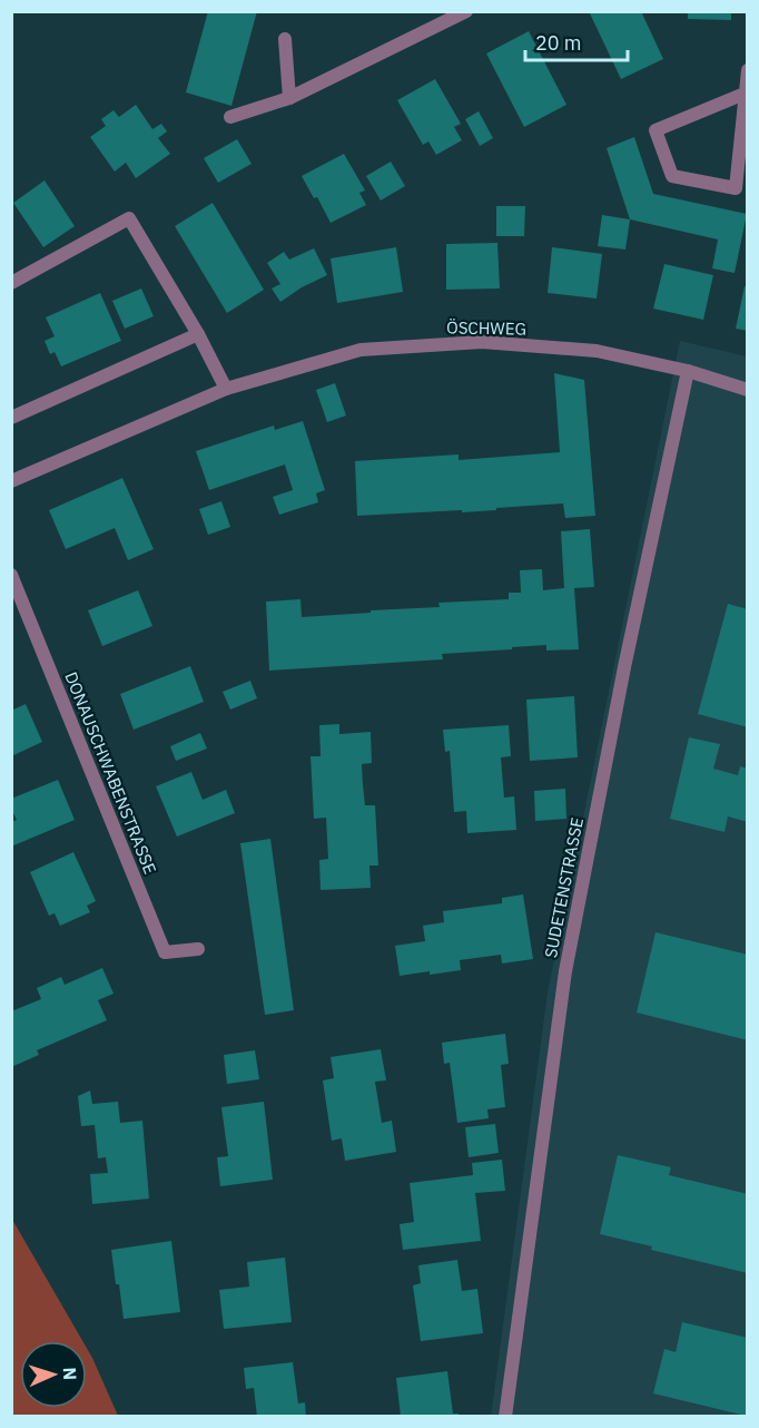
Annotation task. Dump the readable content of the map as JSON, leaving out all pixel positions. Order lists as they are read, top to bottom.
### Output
{
  "streets": {
    "street": ["ÖSCHWEG", "DONAUSCHWABENSTRASSE", "SUDETENSTRASSE"]
  },
  "crossings": [
    ["ÖSCHWEG", "SUDETENSTRASSE"]
  ],
  "scale_bar": "20 m",
  "north": "right"
}
